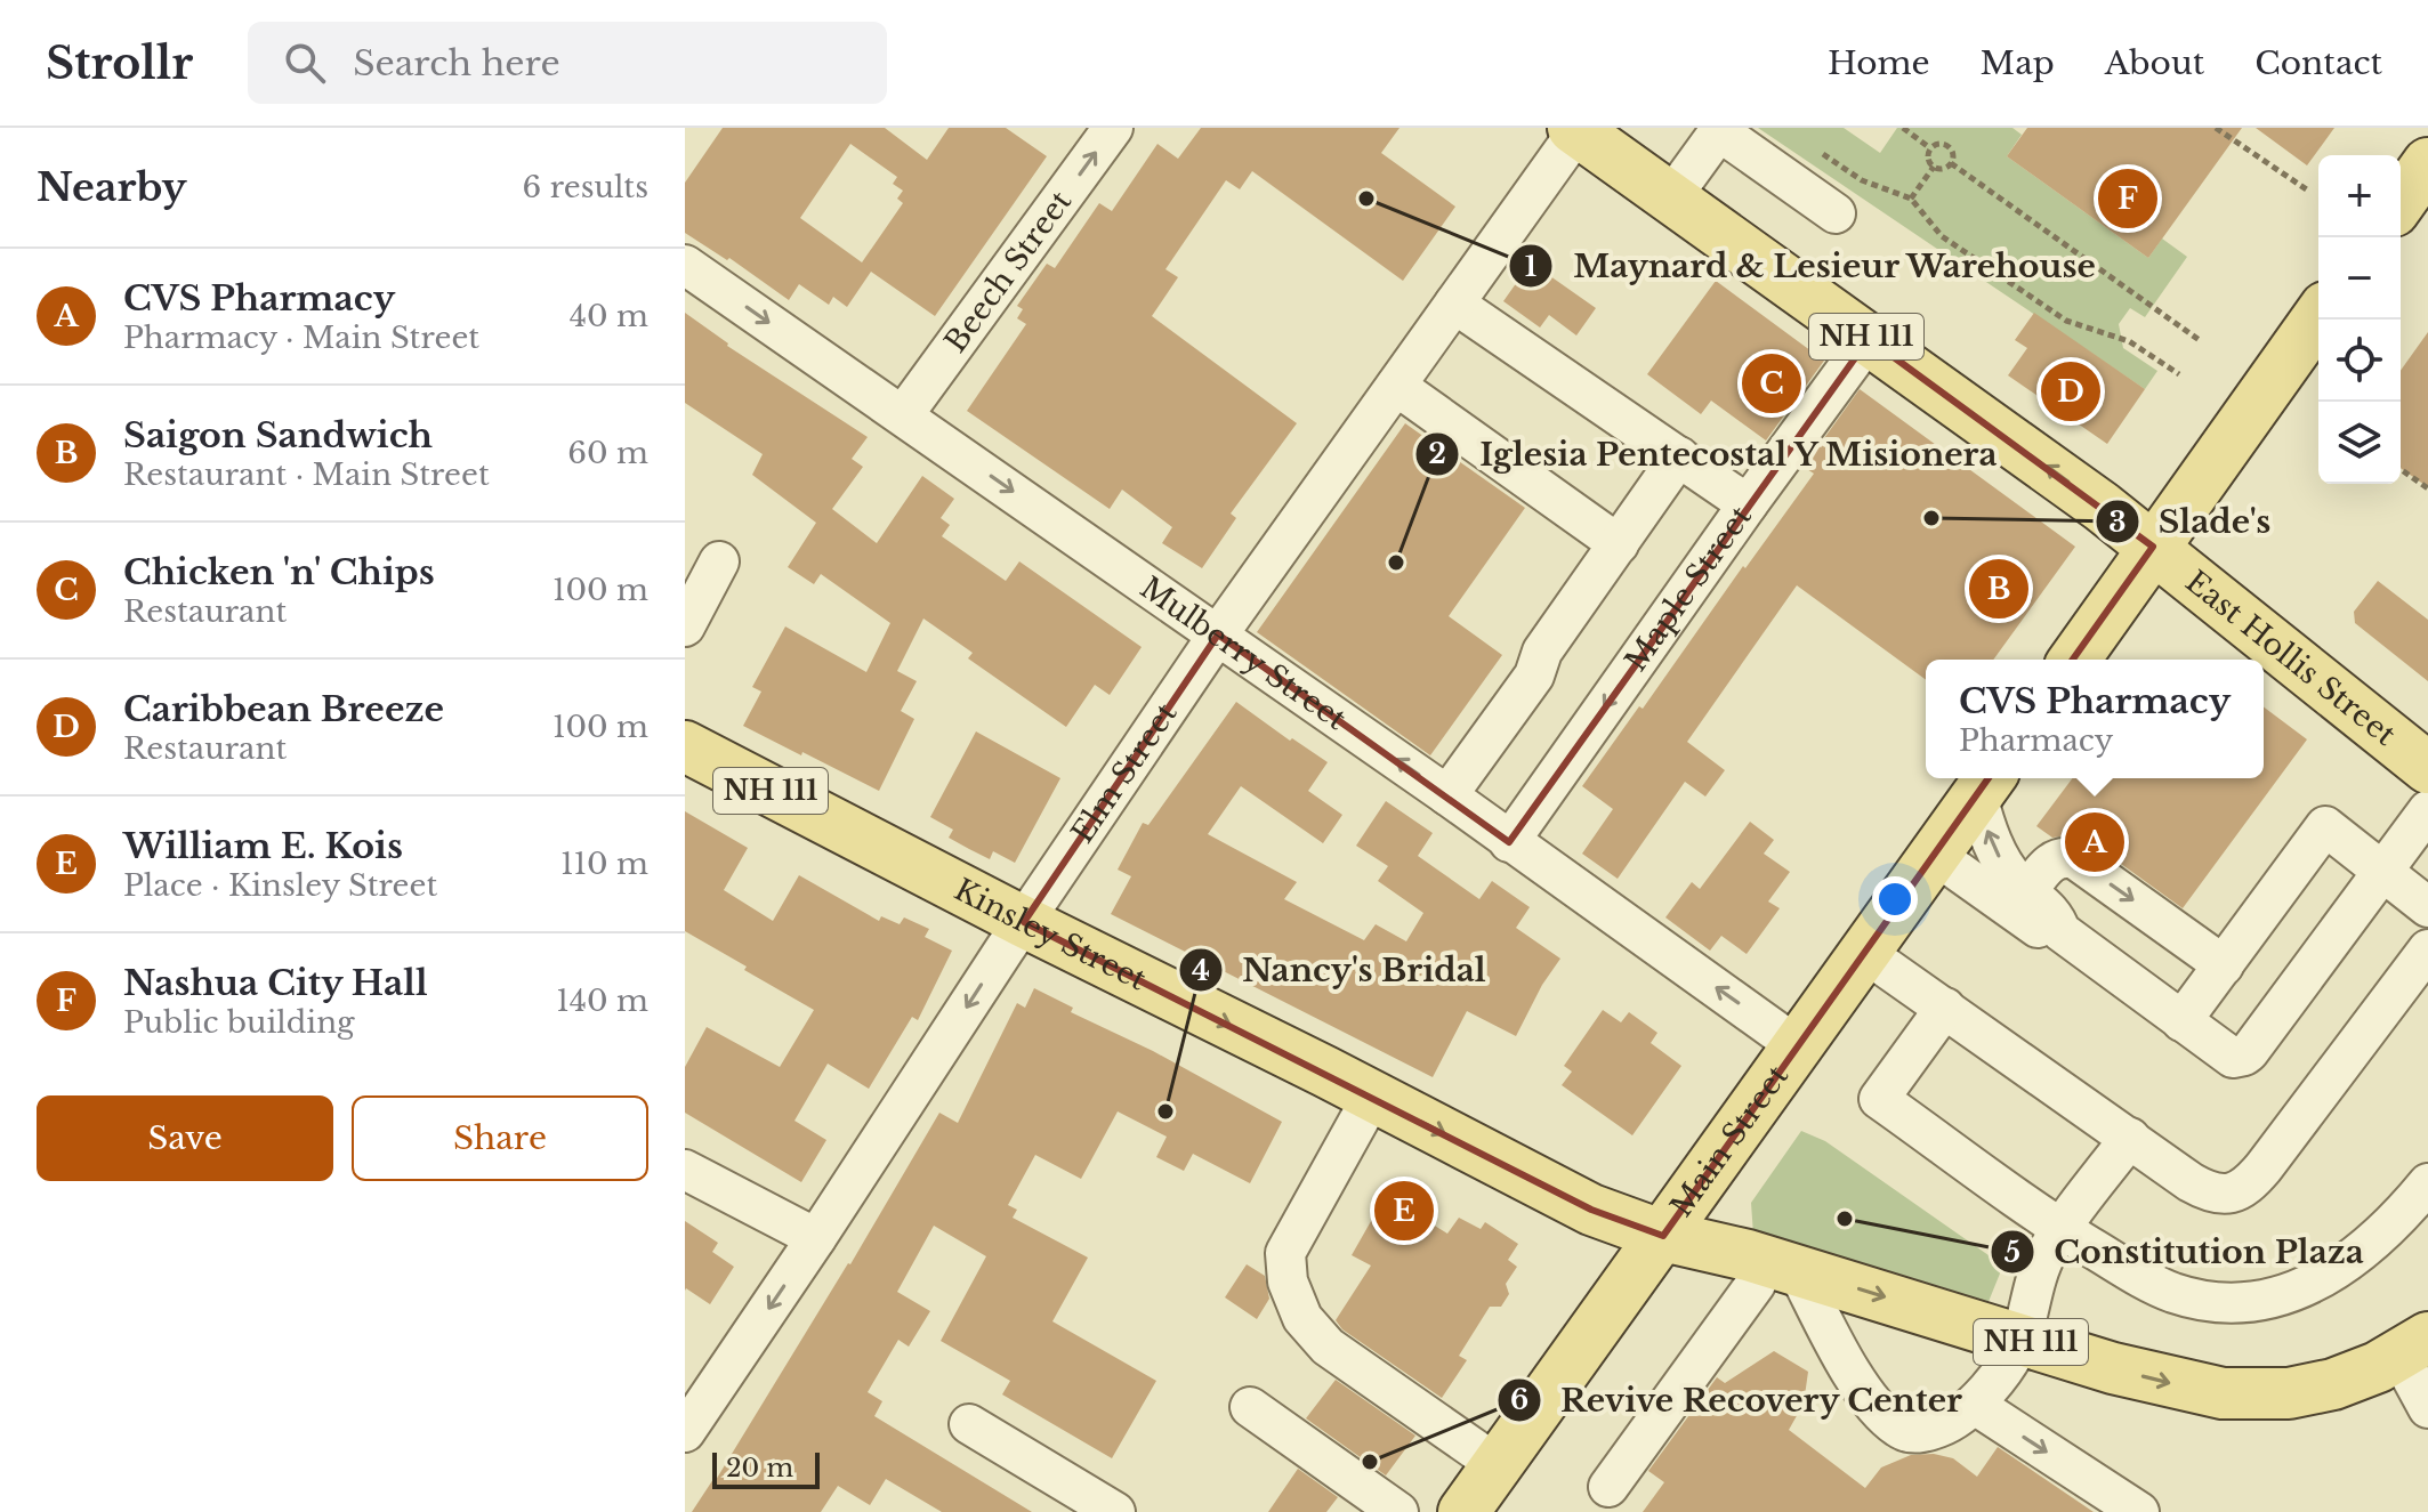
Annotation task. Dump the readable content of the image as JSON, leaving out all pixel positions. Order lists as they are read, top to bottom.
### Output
{
  "streets": {
    "main road": [
      "NH 111",
      "East Hollis Street",
      "Kinsley Street",
      "Main Street"
    ],
    "street": [
      "Beech Street",
      "Maple Street",
      "Mulberry Street",
      "Elm Street"
    ]
  },
  "crossings": [
    ["Beech Street", "Mulberry Street"],
    ["NH 111", "Maple Street"],
    ["NH 111", "East Hollis Street"],
    ["NH 111", "Elm Street"],
    ["NH 111", "Kinsley Street"],
    ["NH 111", "Main Street"],
    ["Maple Street", "Mulberry Street"],
    ["Mulberry Street", "Elm Street"],
    ["Mulberry Street", "Main Street"],
    ["Elm Street", "Kinsley Street"],
    ["Kinsley Street", "Main Street"]
  ],
  "one_way": ["Beech Street", "Elm Street", "Kinsley Street"],
  "places": [
    "Maynard & Lesieur Warehouse",
    "Slade's",
    "Iglesia Pentecostal Y Misionera",
    "Nancy's Bridal",
    "Constitution Plaza",
    "Revive Recovery Center"
  ],
  "scale_bar": "20 m",
  "page": {
    "header": "Strollr",
    "search": "Search here",
    "nav": [
      "Home",
      "Map",
      "About",
      "Contact"
    ],
    "heading": ["Nearby", "6 results"],
    "map_buttons": ["+", "−"],
    "pins": [
      "F",
      "C",
      "D",
      "B",
      "A",
      "E"
    ],
    "list": [
      {
        "mark": "A",
        "name": "CVS Pharmacy",
        "note": "Pharmacy · Main Street",
        "value": "40 m"
      },
      {
        "mark": "B",
        "name": "Saigon Sandwich",
        "note": "Restaurant · Main Street",
        "value": "60 m"
      },
      {
        "mark": "C",
        "name": "Chicken 'n' Chips",
        "note": "Restaurant",
        "value": "100 m"
      },
      {
        "mark": "D",
        "name": "Caribbean Breeze",
        "note": "Restaurant",
        "value": "100 m"
      },
      {
        "mark": "E",
        "name": "William E. Kois",
        "note": "Place · Kinsley Street",
        "value": "110 m"
      },
      {
        "mark": "F",
        "name": "Nashua City Hall",
        "note": "Public building",
        "value": "140 m"
      }
    ],
    "popup": ["CVS Pharmacy", "Pharmacy"],
    "buttons": ["Save", "Share"],
    "scale": "20 m"
  }
}
